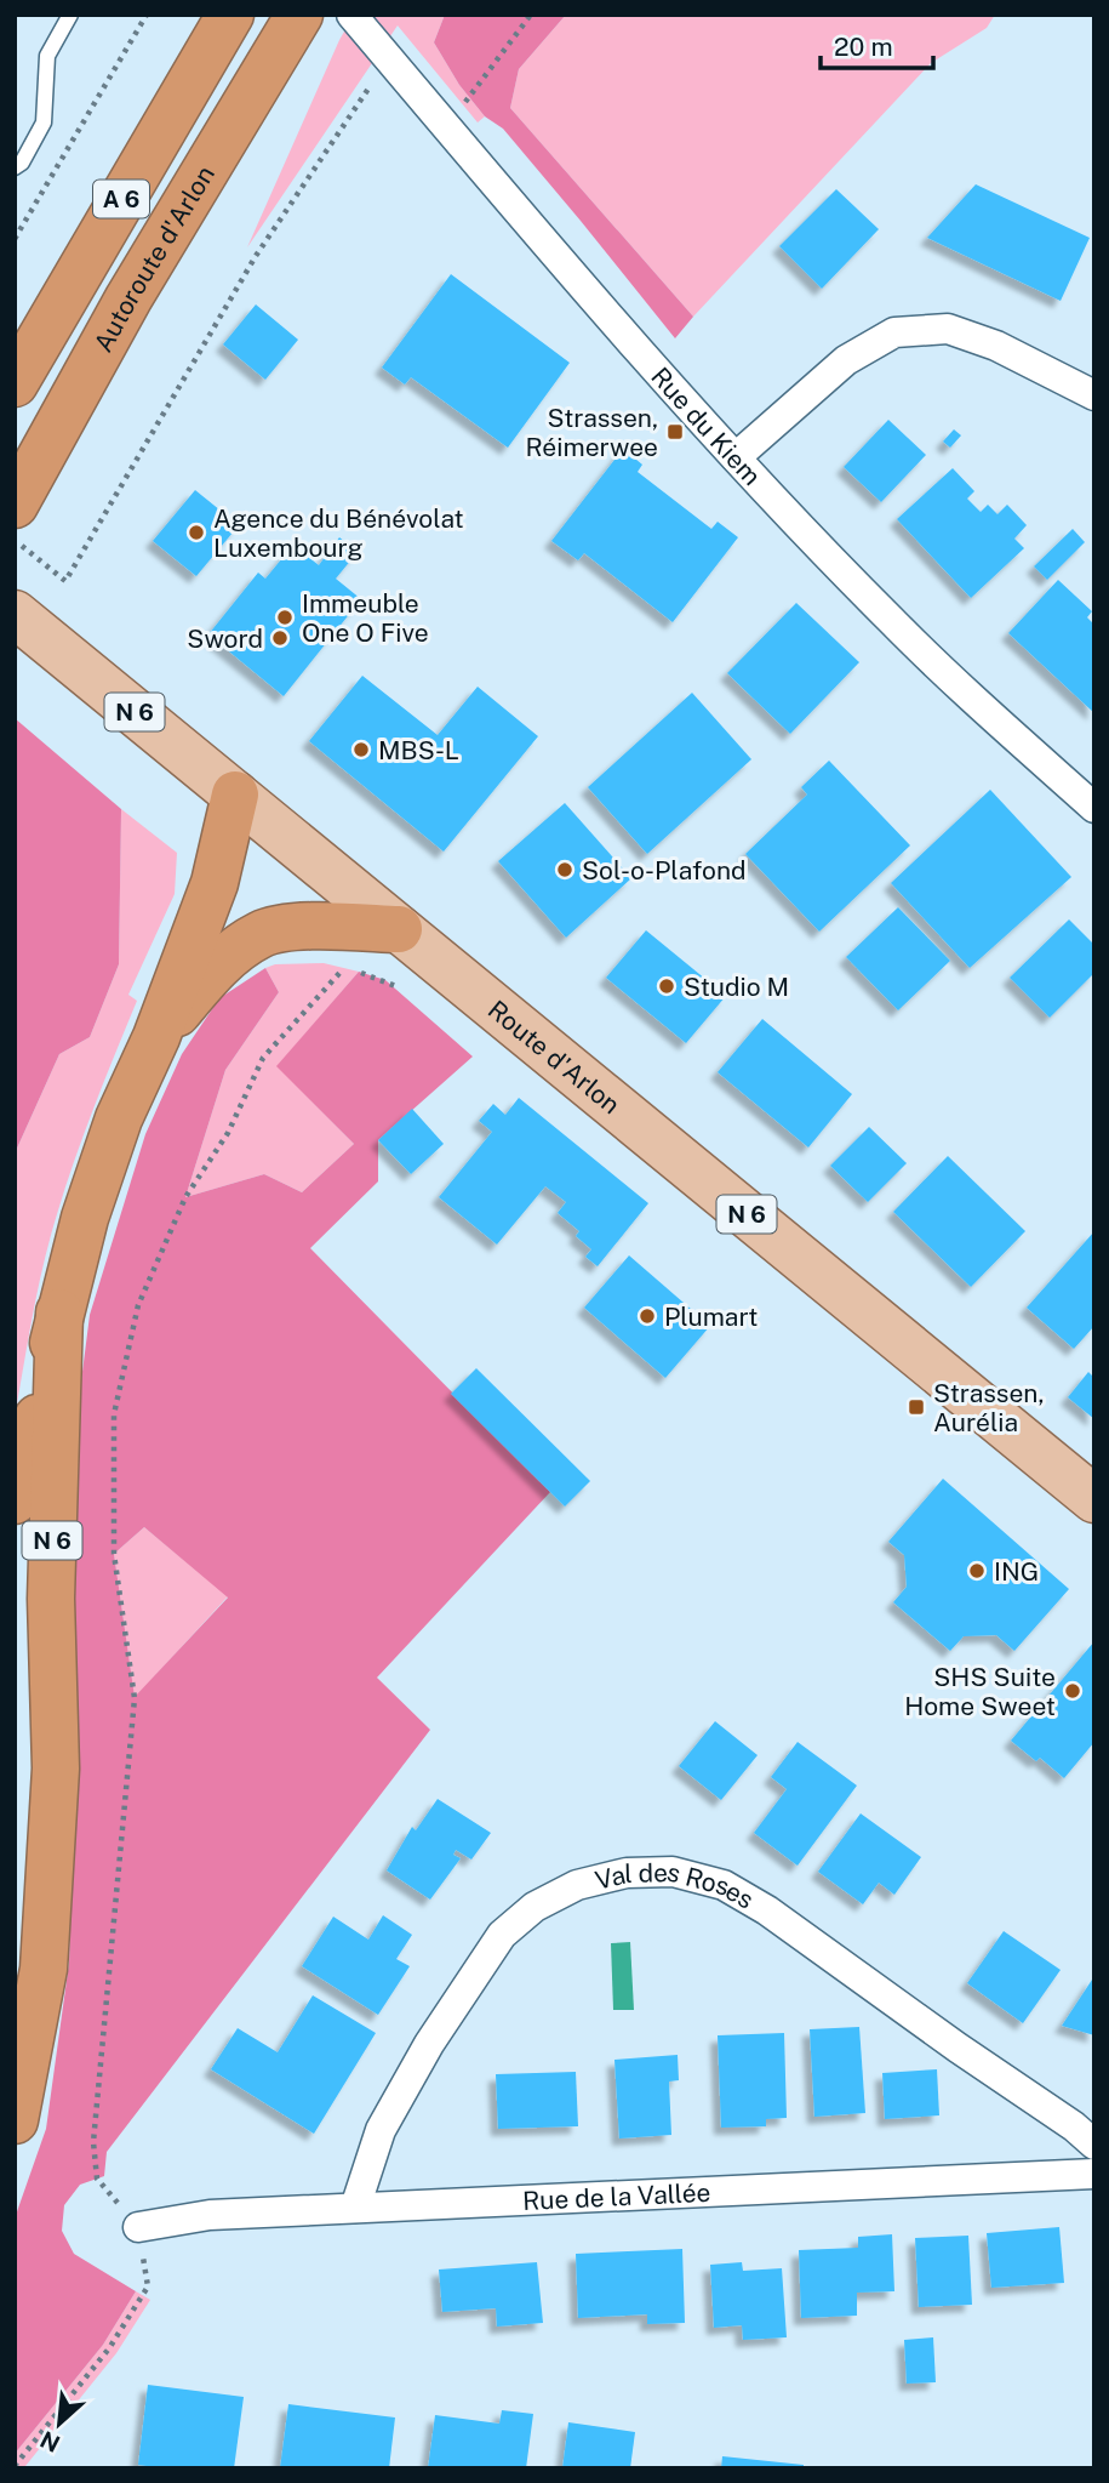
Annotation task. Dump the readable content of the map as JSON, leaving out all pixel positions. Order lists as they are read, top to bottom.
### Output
{
  "streets": {
    "highway": ["A 6", "Autoroute d'Arlon", "N 6"],
    "main road": ["Route d'Arlon"],
    "street": ["Rue du Kiem", "Val des Roses", "Rue de la Vallée"]
  },
  "crossings": [
    ["N 6", "Route d'Arlon"],
    ["Val des Roses", "Rue de la Vallée"]
  ],
  "places": {
    "transit": ["Strassen, Réimerwee", "Strassen, Aurélia"],
    "other": [
      "Agence du Bénévolat Luxembourg",
      "Immeuble One O Five",
      "Sword",
      "MBS-L",
      "Sol-o-Plafond",
      "Studio M",
      "Plumart",
      "ING",
      "SHS Suite Home Sweet"
    ]
  },
  "scale_bar": "20 m",
  "north": "bottom left"
}
